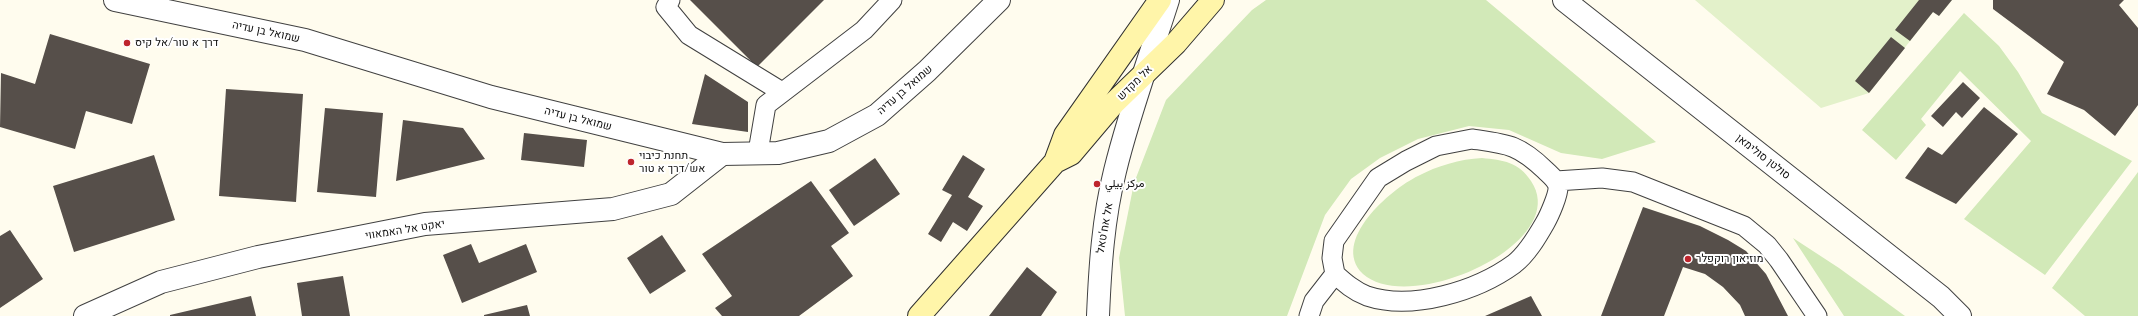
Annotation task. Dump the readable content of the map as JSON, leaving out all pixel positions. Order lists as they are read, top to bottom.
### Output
{
  "streets": {
    "main road": ["אל מקדש"],
    "street": [
      "שמואל בן עדיה",
      "סולטן סולימאן",
      "אל אח'טאל",
      "יאקט אל האמאווי"
    ]
  },
  "crossings": [
    ["שמואל בן עדיה", "יאקט אל האמאווי"],
    ["אל מקדש", "אל אח'טאל"]
  ],
  "places": [
    "דרך א טור/אל קיס",
    "תחנת כיבוי אש/דרך א טור",
    "مركز بيلي",
    "מוזיאון רוקפלר"
  ]
}
